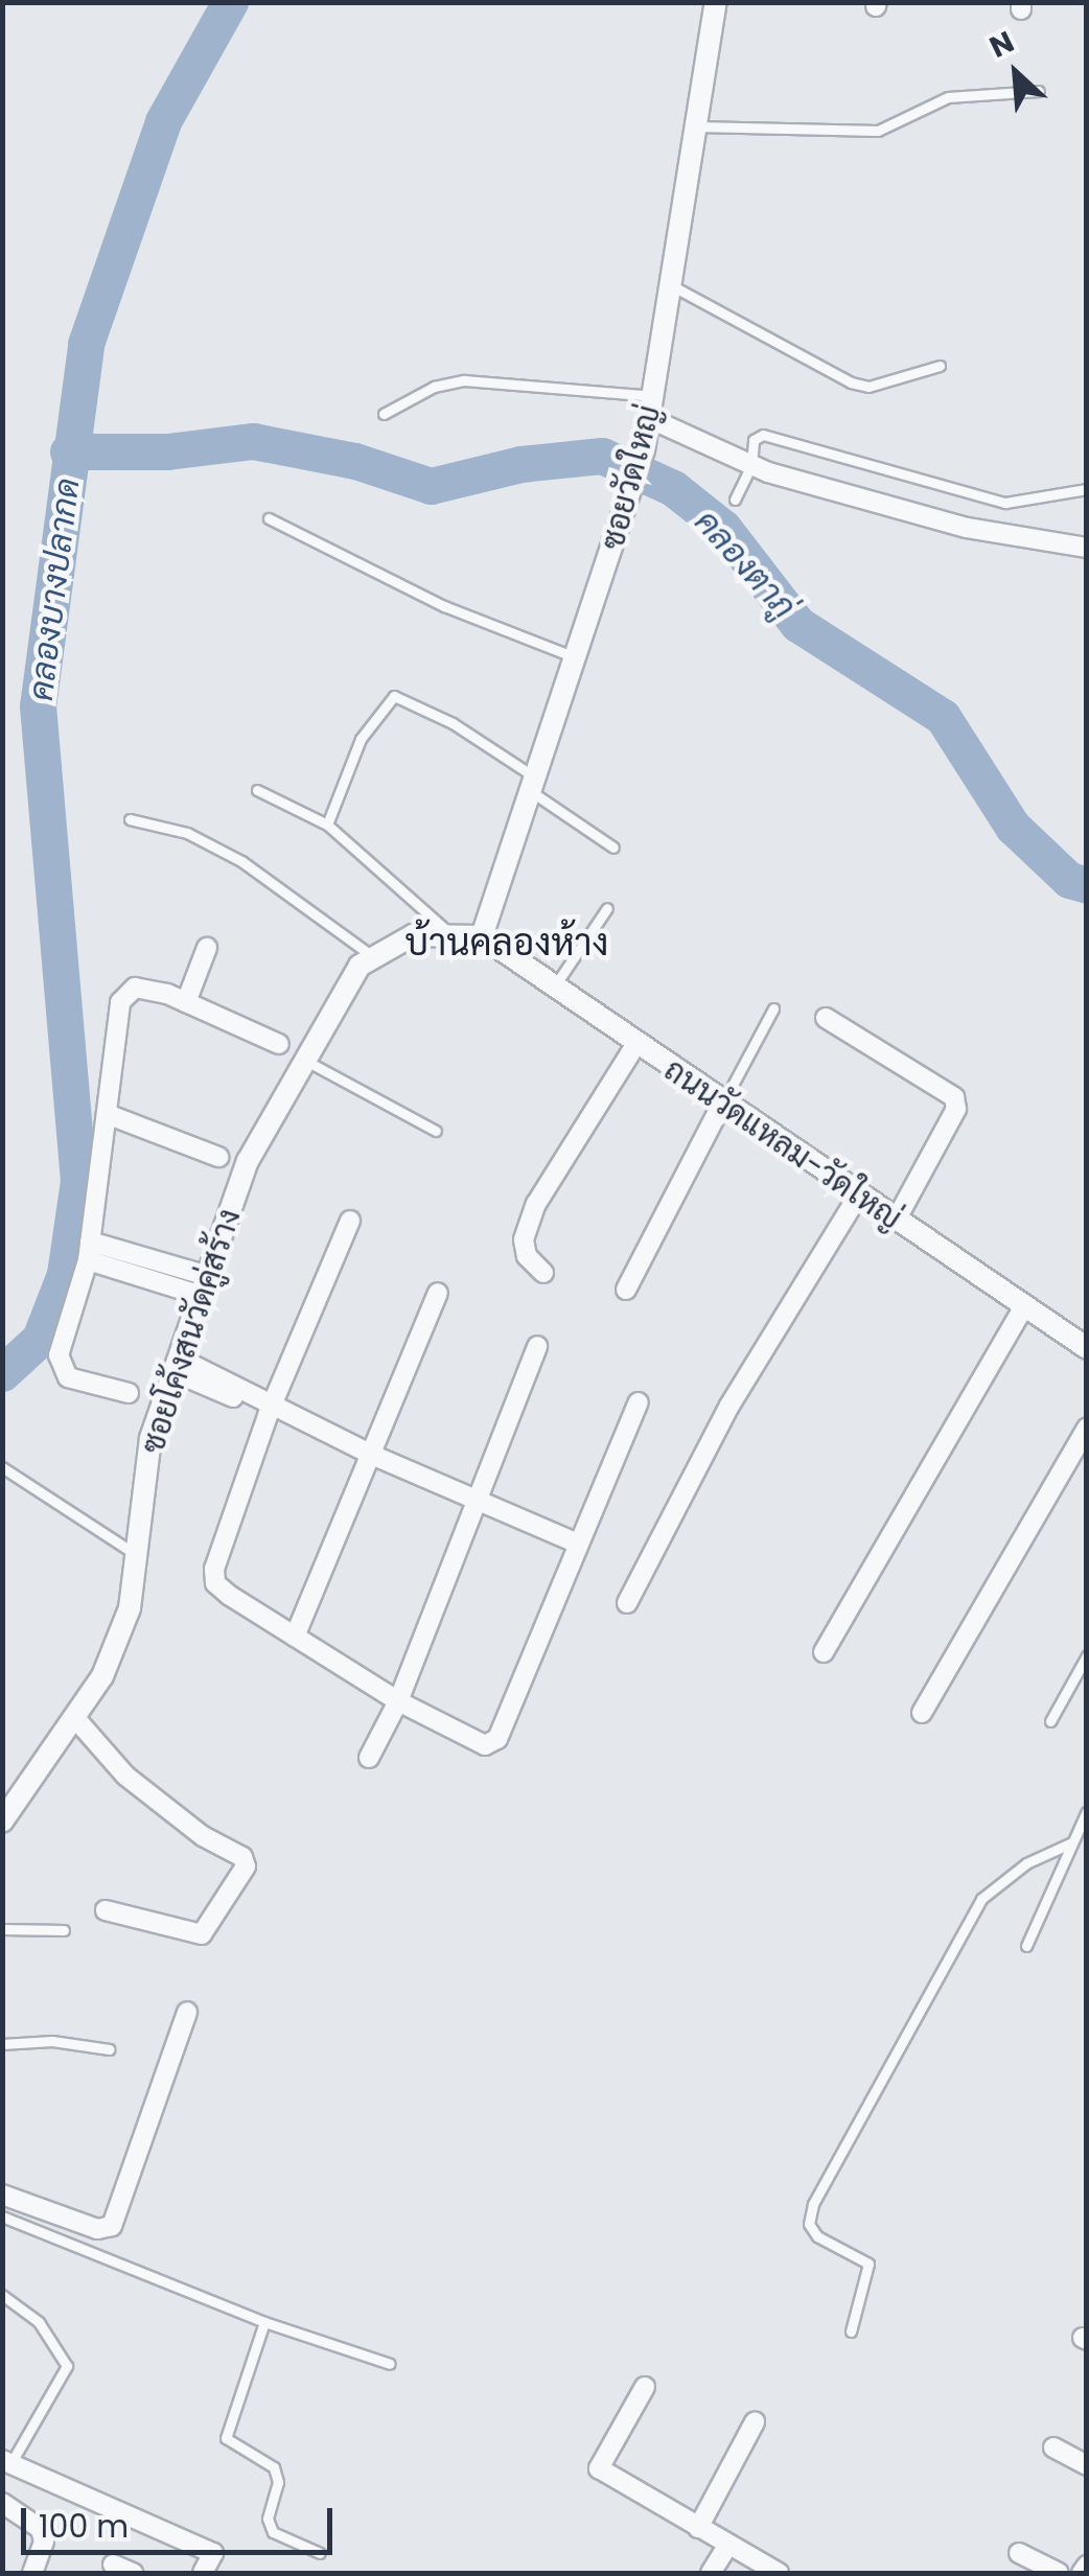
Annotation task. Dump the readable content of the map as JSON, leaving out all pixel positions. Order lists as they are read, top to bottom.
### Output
{
  "streets": {
    "street": ["ซอยวัดใหญ่", "ถนนวัดแหลม-วัดใหญ่", "ซอยโค้งสนวัดคู่สร้าง"]
  },
  "crossings": [
    ["ซอยวัดใหญ่", "ถนนวัดแหลม-วัดใหญ่"],
    ["ซอยวัดใหญ่", "ซอยโค้งสนวัดคู่สร้าง"],
    ["ถนนวัดแหลม-วัดใหญ่", "ซอยโค้งสนวัดคู่สร้าง"]
  ],
  "districts": ["บ้านคลองห้าง"],
  "water": ["คลองตาภู่", "คลองบางปลากด"],
  "scale_bar": "100 m",
  "north": "top left"
}
